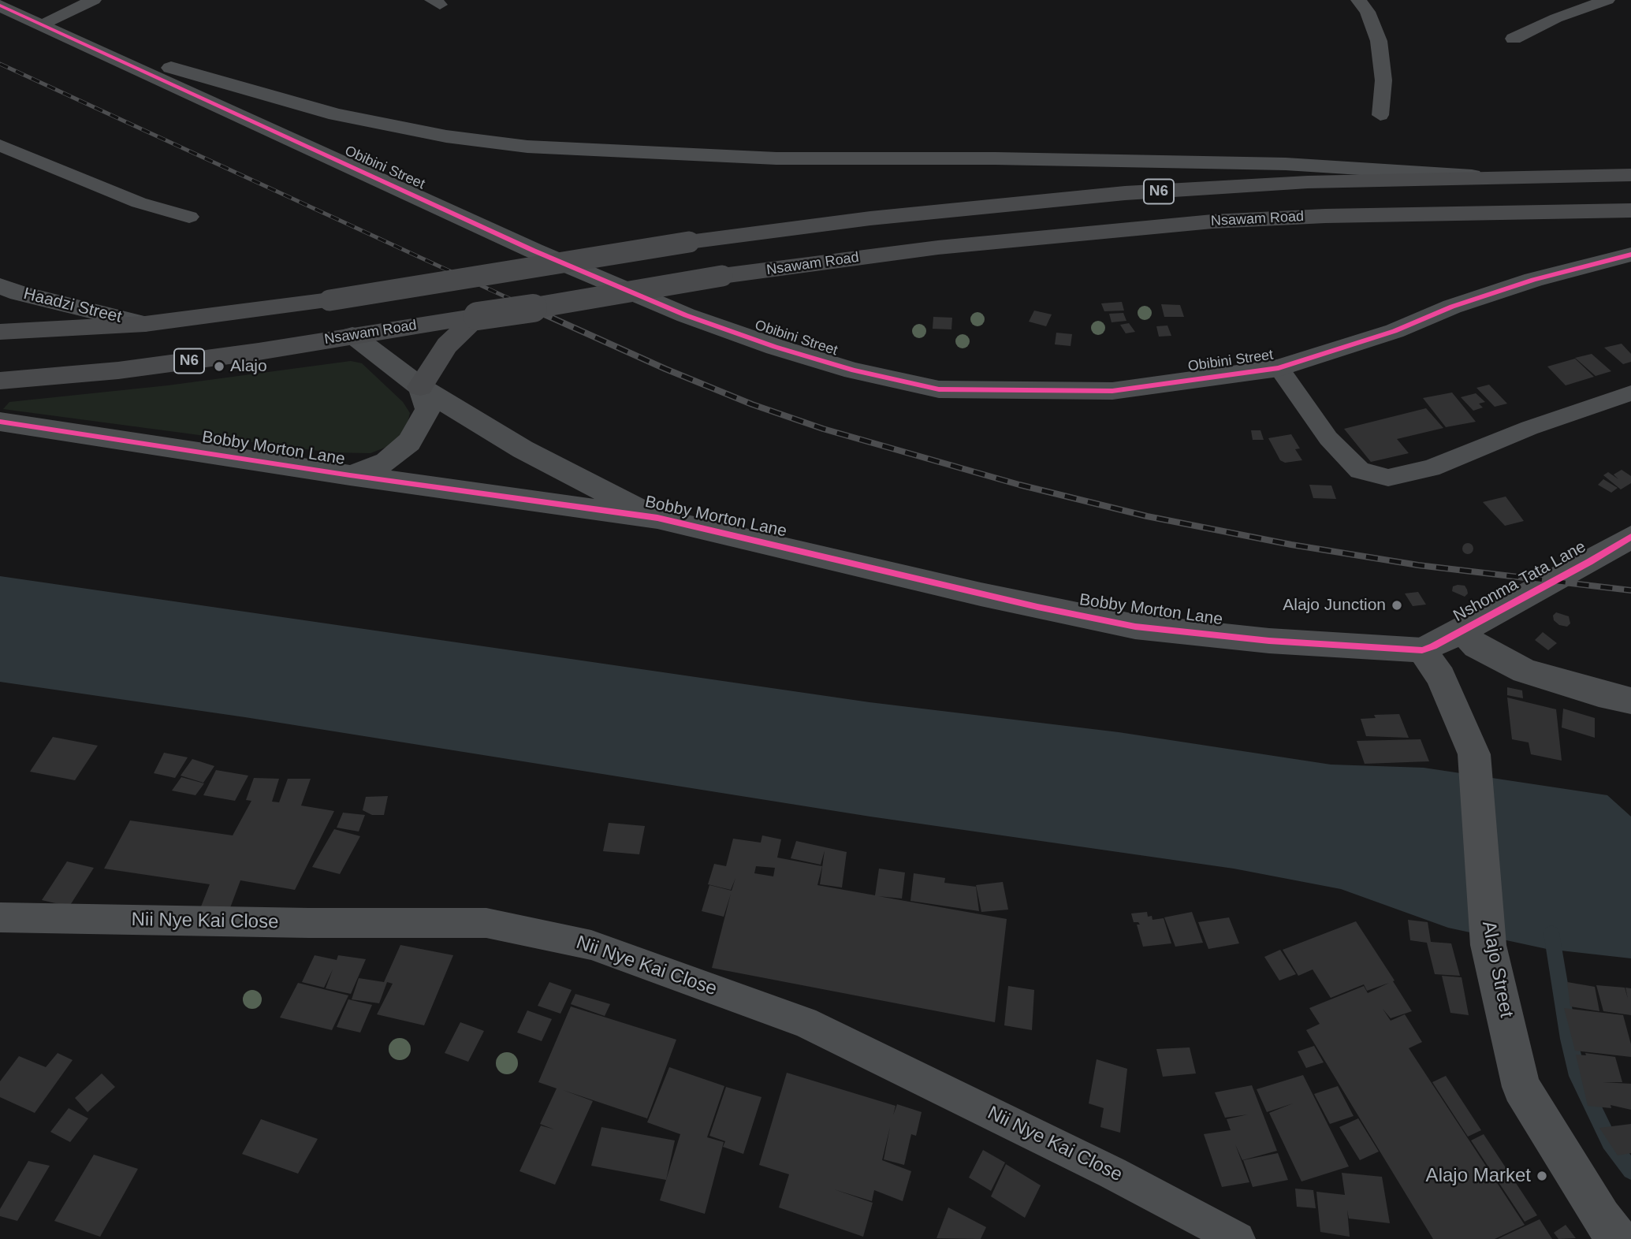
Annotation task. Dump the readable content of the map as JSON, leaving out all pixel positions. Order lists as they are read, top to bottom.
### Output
{
  "streets": {
    "highway": ["N6", "Nsawam Road"],
    "street": [
      "Obibini Street",
      "Haadzi Street",
      "Bobby Morton Lane",
      "Nshonma Tata Lane",
      "Alajo Street"
    ],
    "lane": ["Nii Nye Kai Close"]
  },
  "crossings": [
    ["Nsawam Road", "Haadzi Street"],
    ["Nsawam Road", "Bobby Morton Lane"],
    ["Bobby Morton Lane", "Nshonma Tata Lane"],
    ["Bobby Morton Lane", "Alajo Street"],
    ["Nshonma Tata Lane", "Alajo Street"]
  ],
  "places": ["Alajo", "Alajo Junction", "Alajo Market"]
}
